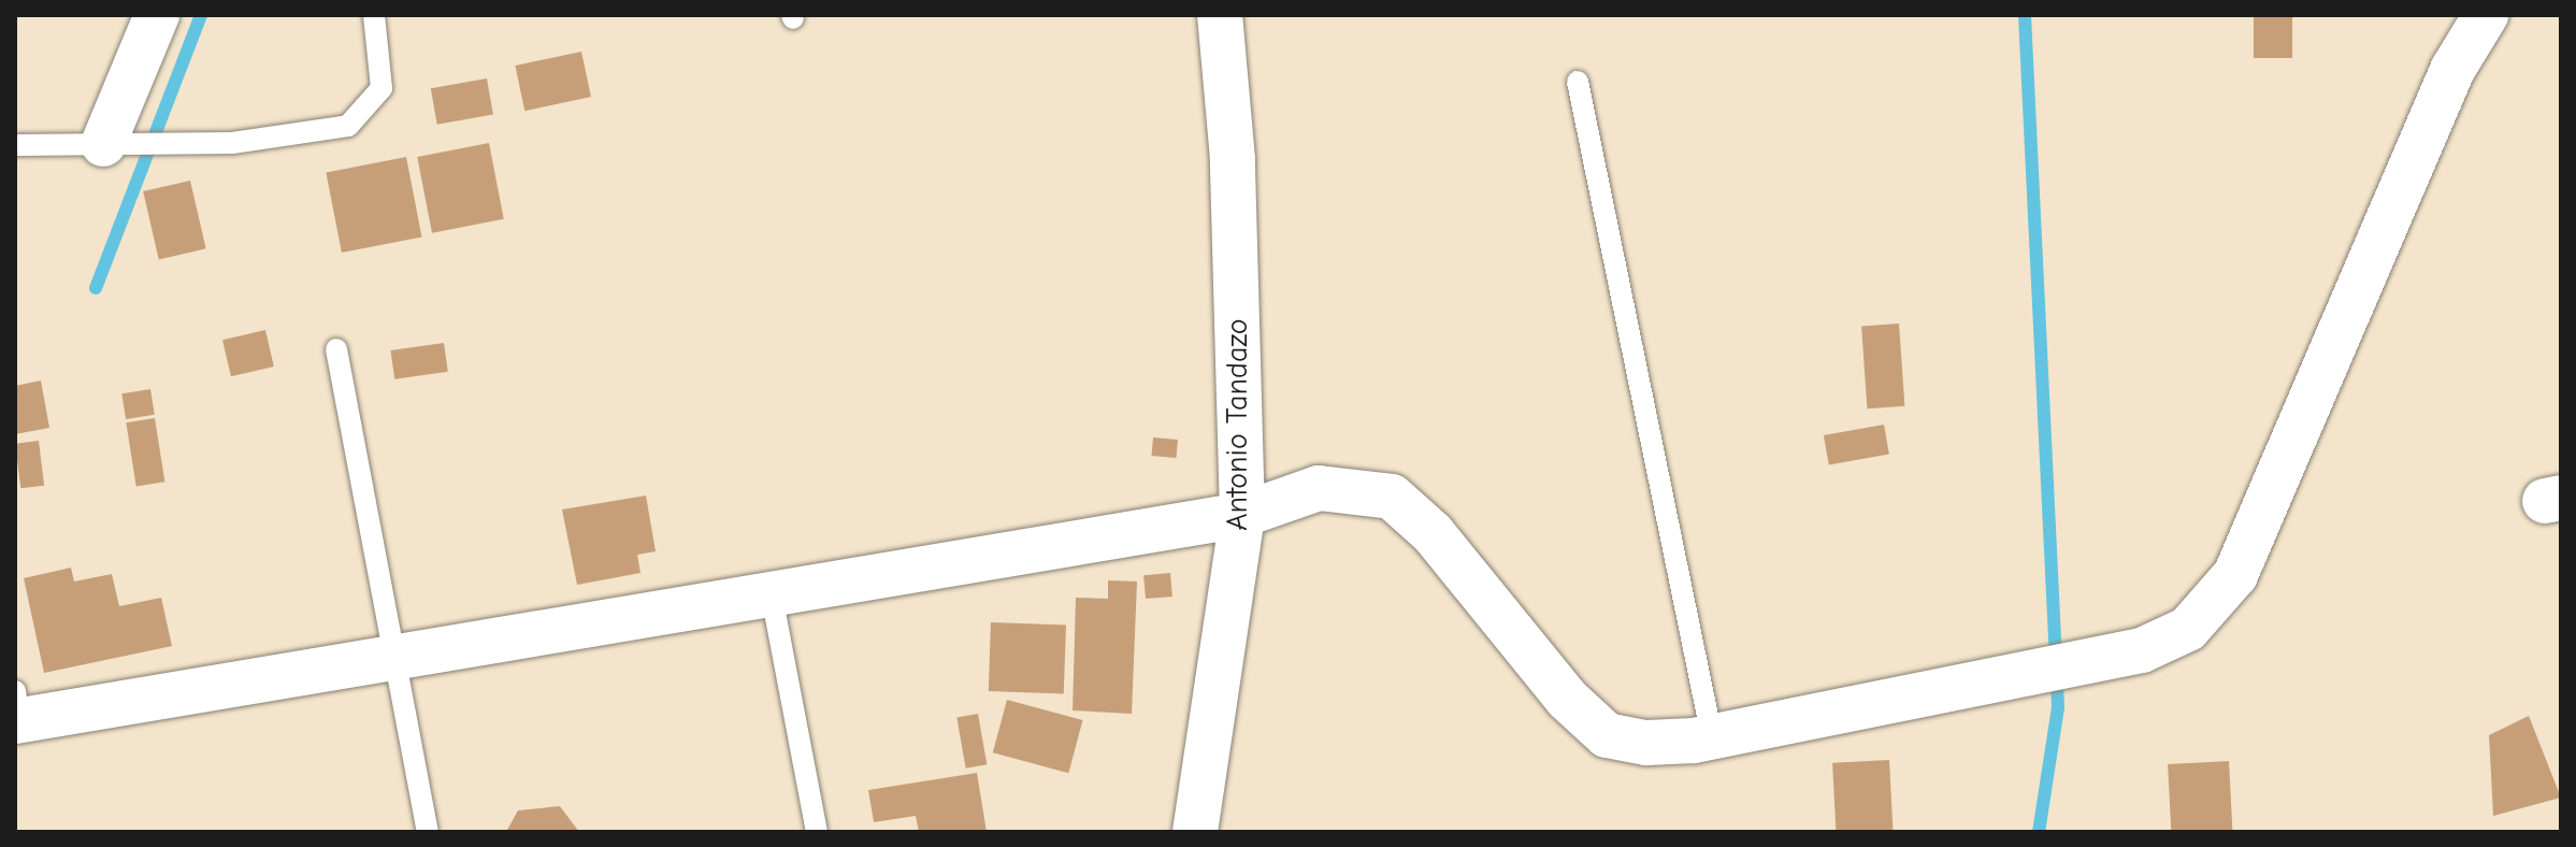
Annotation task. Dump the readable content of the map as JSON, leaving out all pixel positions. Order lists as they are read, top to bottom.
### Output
{
  "streets": {
    "street": ["Antonio Tandazo"]
  }
}
